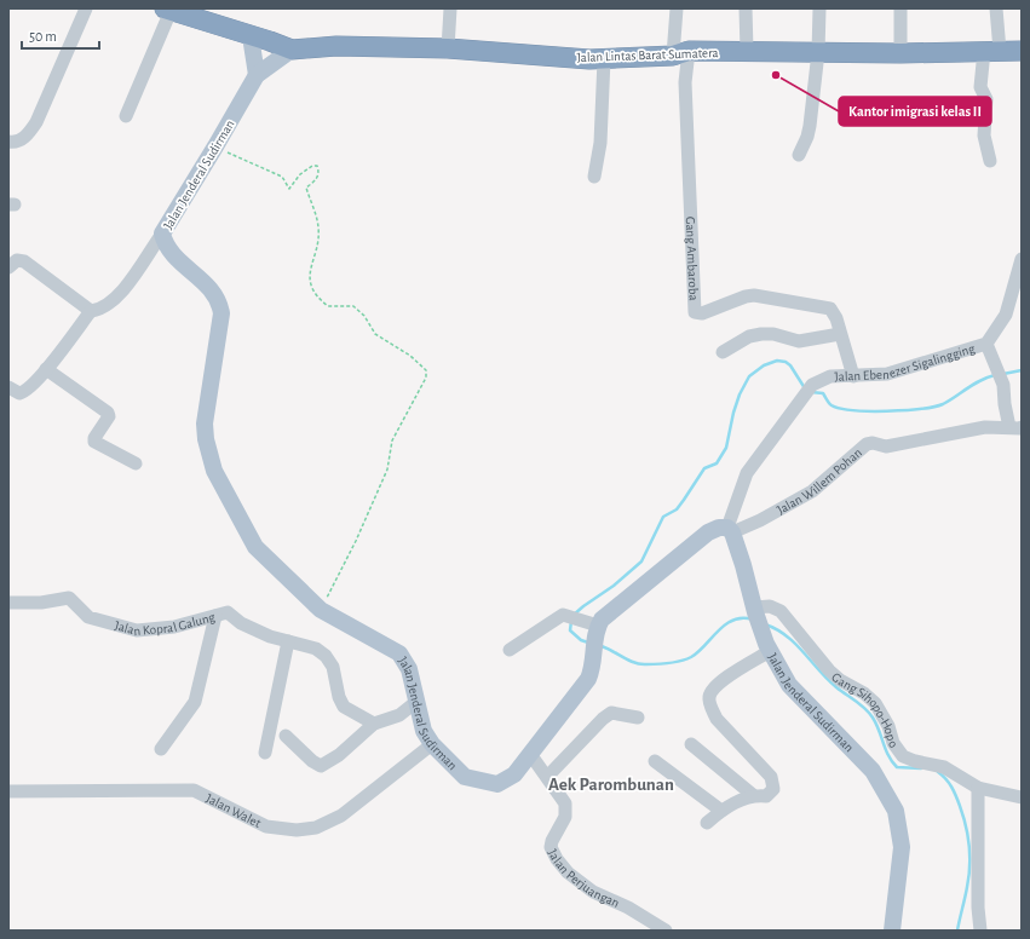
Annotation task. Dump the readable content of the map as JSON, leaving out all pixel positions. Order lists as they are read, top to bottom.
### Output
{
  "streets": {
    "highway": ["Jalan Lintas Barat Sumatera"],
    "main road": ["Jalan Jenderal Sudirman"],
    "street": [
      "Gang Ambaroba",
      "Jalan Ebenezer Sigalingging",
      "Jalan Willem Pohan",
      "Jalan Kopral Galung",
      "Gang Sihopo-Hopo",
      "Jalan Walet",
      "Jalan Perjuangan"
    ]
  },
  "crossings": [
    ["Jalan Lintas Barat Sumatera", "Jalan Jenderal Sudirman"],
    ["Jalan Lintas Barat Sumatera", "Gang Ambaroba"],
    ["Jalan Jenderal Sudirman", "Jalan Ebenezer Sigalingging"],
    ["Jalan Jenderal Sudirman", "Jalan Willem Pohan"],
    ["Jalan Jenderal Sudirman", "Gang Sihopo-Hopo"],
    ["Jalan Jenderal Sudirman", "Jalan Walet"],
    ["Jalan Jenderal Sudirman", "Jalan Perjuangan"],
    ["Gang Ambaroba", "Jalan Ebenezer Sigalingging"],
    ["Jalan Ebenezer Sigalingging", "Jalan Willem Pohan"]
  ],
  "districts": ["Aek Parombunan"],
  "places": ["Kantor imigrasi kelas II"],
  "scale_bar": "50 m"
}
